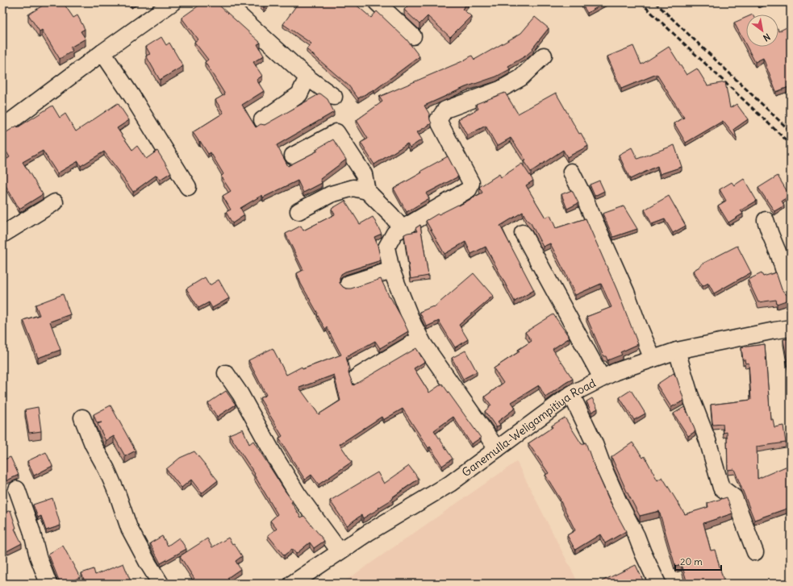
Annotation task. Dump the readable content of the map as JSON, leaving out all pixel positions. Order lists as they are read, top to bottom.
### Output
{
  "streets": {
    "street": ["Ganemulla-Weligampitiya Road"]
  },
  "scale_bar": "20 m",
  "north": "bottom right"
}
